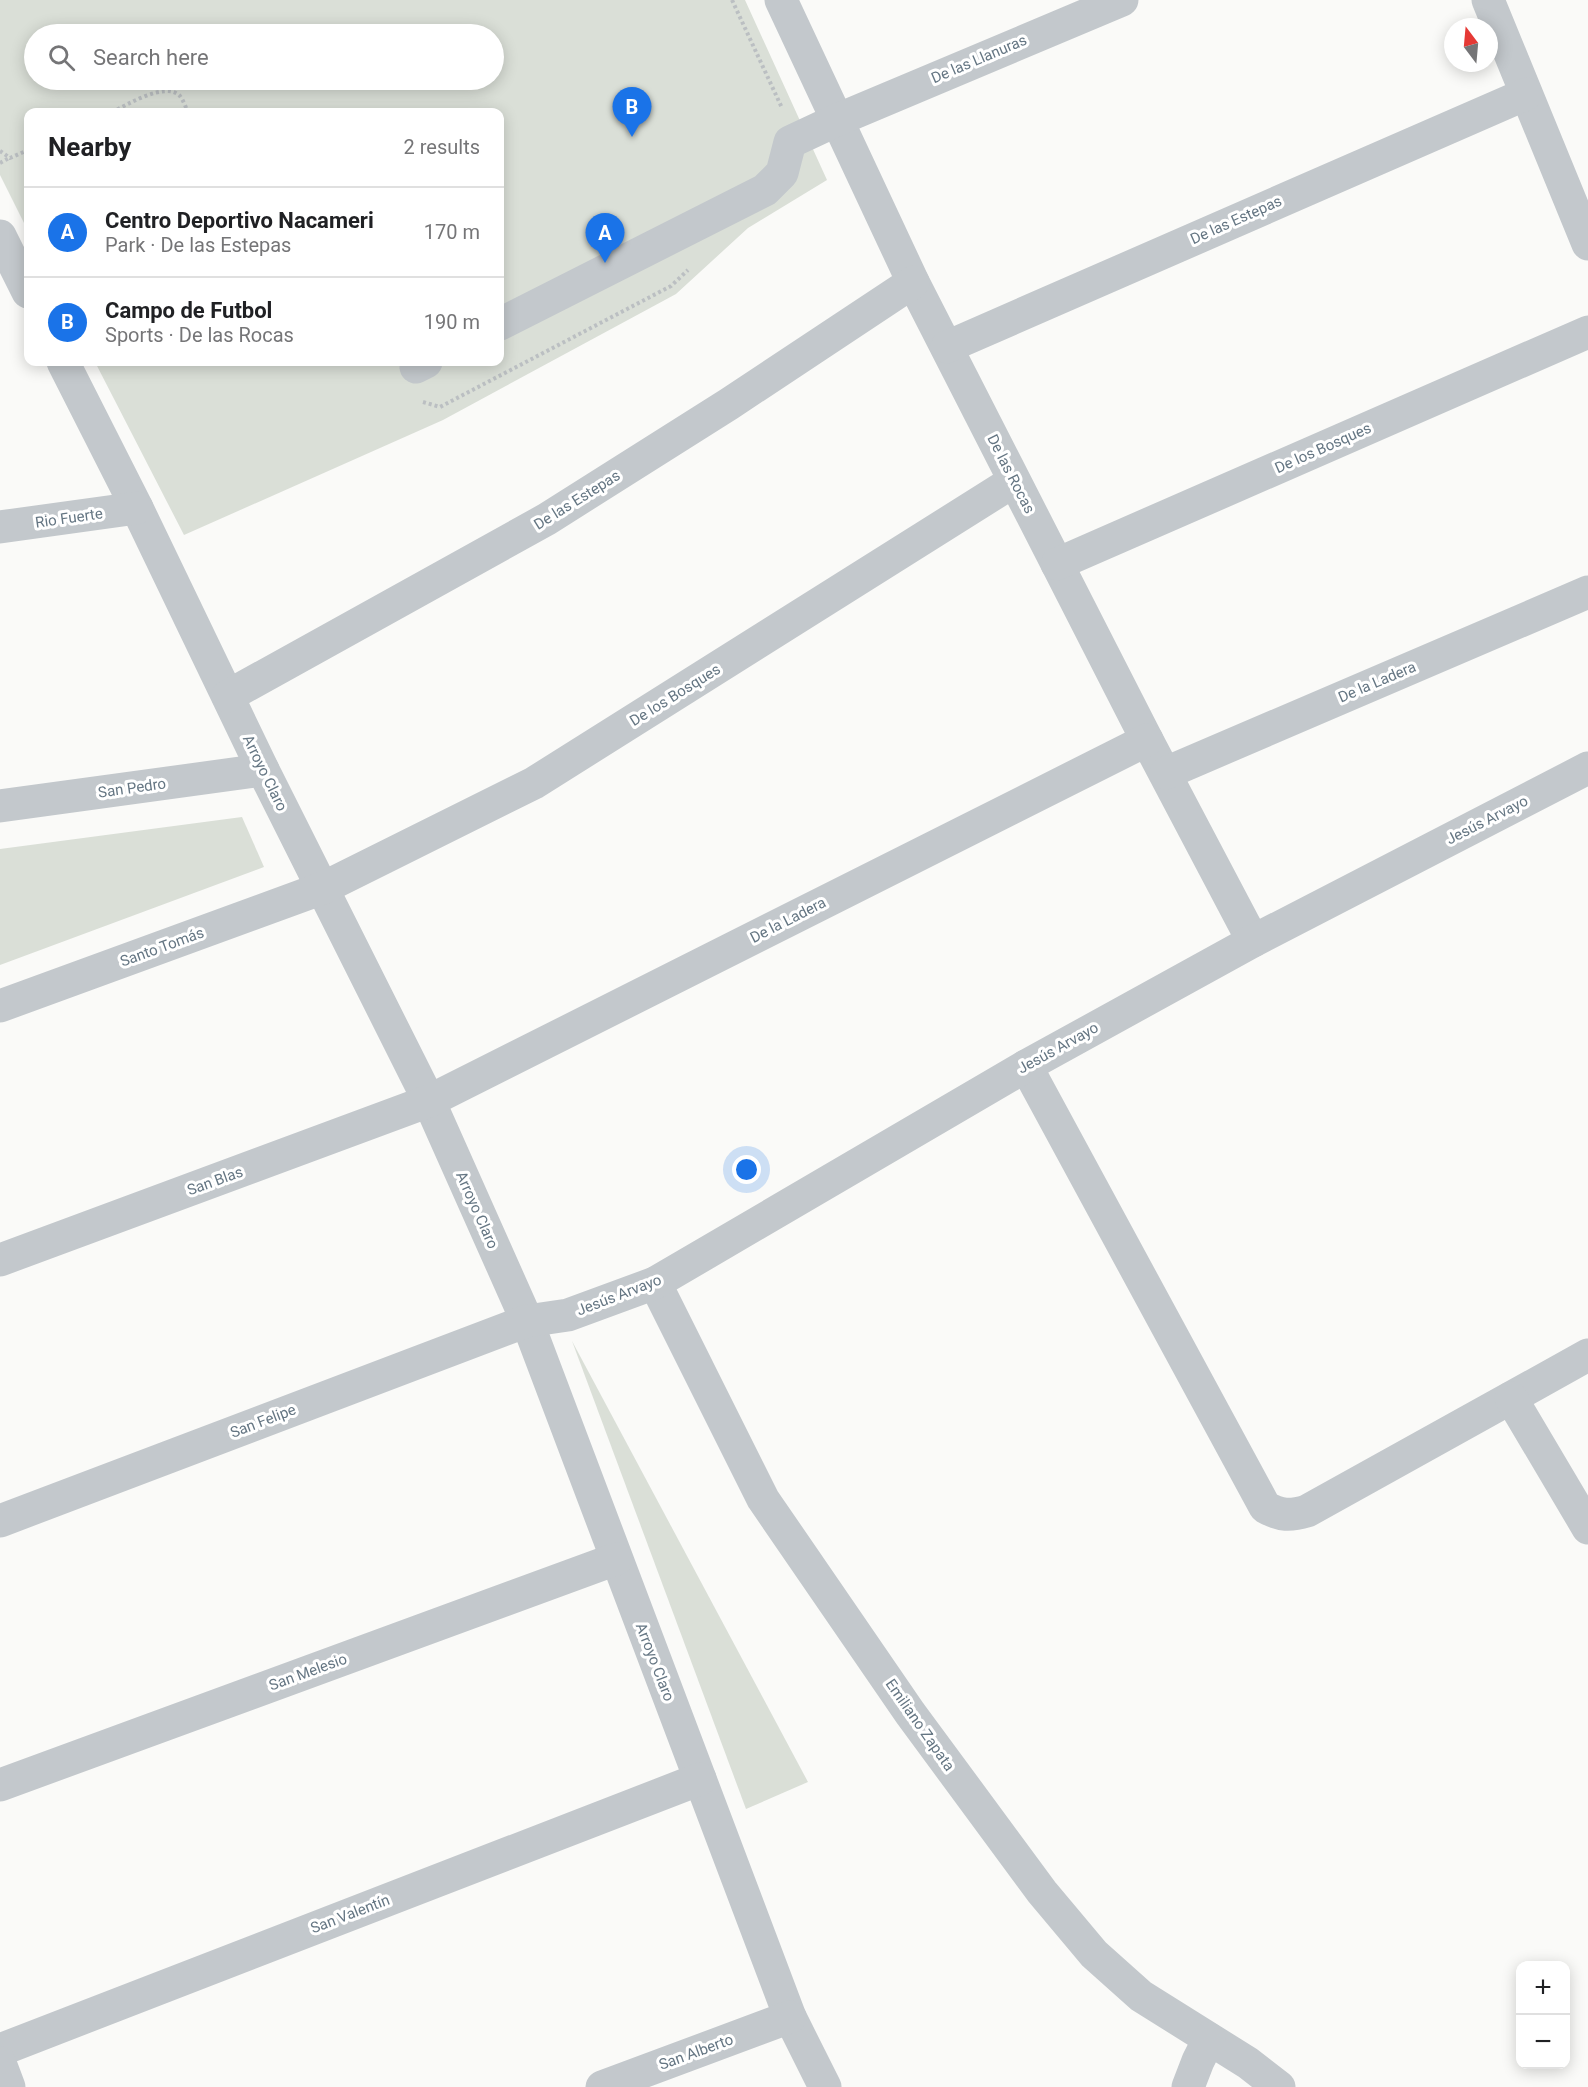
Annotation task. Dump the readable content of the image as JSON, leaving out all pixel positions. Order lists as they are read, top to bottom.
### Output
{
  "streets": {
    "street": [
      "De las Llanuras",
      "De las Estepas",
      "De los Bosques",
      "De las Rocas",
      "Rio Fuerte",
      "De la Ladera",
      "Arroyo Claro",
      "San Pedro",
      "Jesús Arvayo",
      "Santo Tomás",
      "San Blas",
      "San Felipe",
      "San Melesio",
      "Emiliano Zapata",
      "San Valentín",
      "San Alberto"
    ]
  },
  "crossings": [
    ["De las Llanuras", "De las Rocas"],
    ["De las Estepas", "De las Rocas"],
    ["De las Estepas", "Arroyo Claro"],
    ["De los Bosques", "De las Rocas"],
    ["De los Bosques", "Arroyo Claro"],
    ["De los Bosques", "Santo Tomás"],
    ["De las Rocas", "De la Ladera"],
    ["De las Rocas", "Jesús Arvayo"],
    ["Rio Fuerte", "Arroyo Claro"],
    ["De la Ladera", "Arroyo Claro"],
    ["De la Ladera", "San Blas"],
    ["Arroyo Claro", "San Pedro"],
    ["Arroyo Claro", "Jesús Arvayo"],
    ["Arroyo Claro", "Santo Tomás"],
    ["Arroyo Claro", "San Blas"],
    ["Arroyo Claro", "San Felipe"],
    ["Arroyo Claro", "San Melesio"],
    ["Arroyo Claro", "San Valentín"],
    ["Arroyo Claro", "San Alberto"],
    ["Jesús Arvayo", "San Felipe"],
    ["Jesús Arvayo", "Emiliano Zapata"]
  ],
  "north": "top",
  "page": {
    "search": "Search here",
    "pins": ["B", "A"],
    "heading": ["Nearby", "2 results"],
    "list": [
      {
        "mark": "A",
        "name": "Centro Deportivo Nacameri",
        "note": "Park · De las Estepas",
        "value": "170 m"
      },
      {
        "mark": "B",
        "name": "Campo de Futbol",
        "note": "Sports · De las Rocas",
        "value": "190 m"
      }
    ],
    "map_buttons": ["+", "−"]
  }
}
